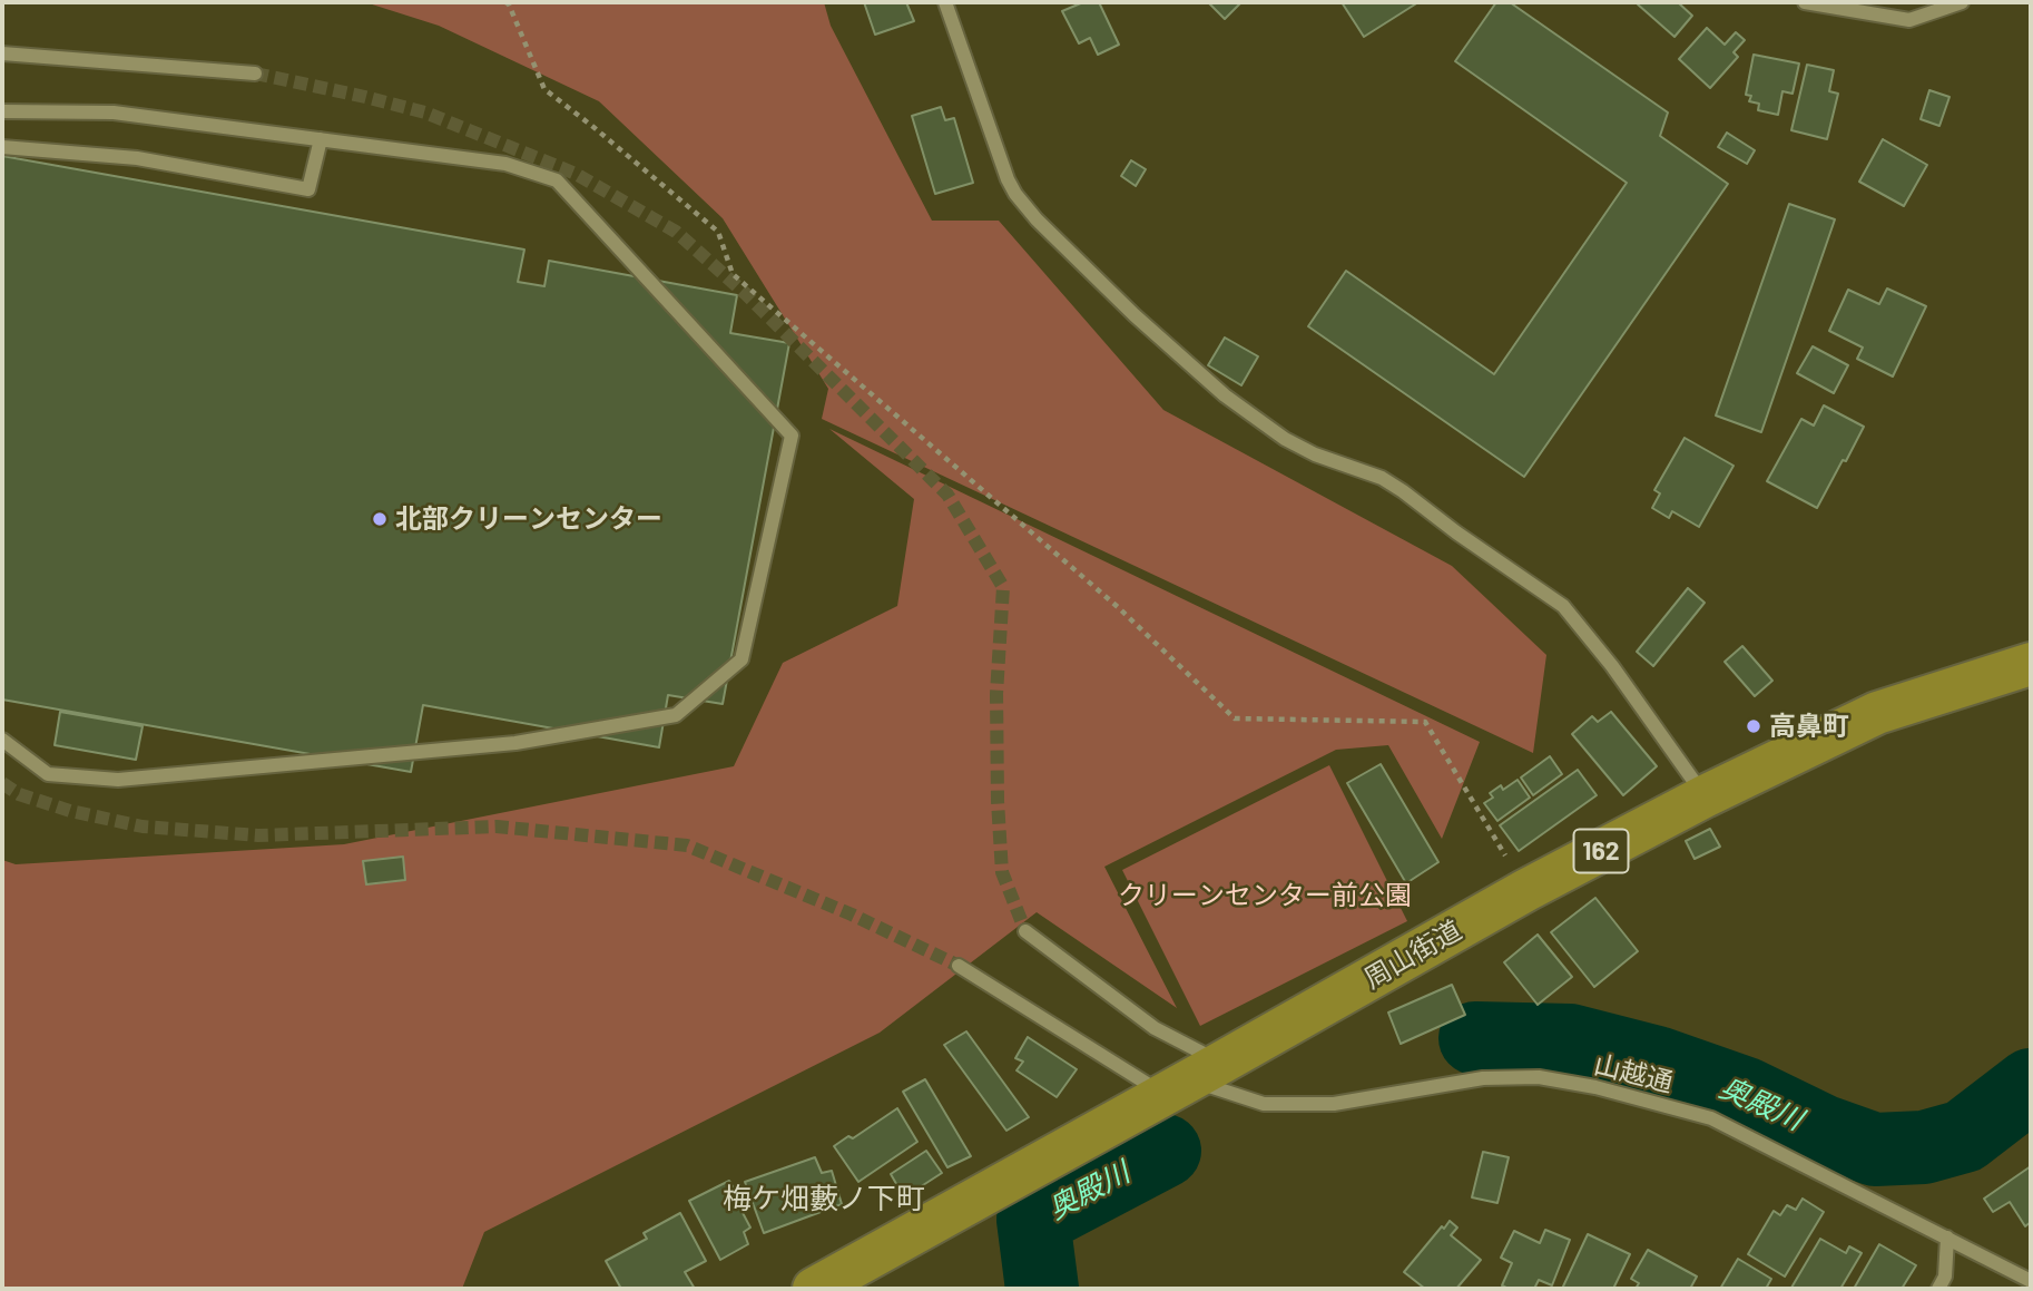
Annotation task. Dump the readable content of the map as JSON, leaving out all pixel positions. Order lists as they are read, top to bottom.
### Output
{
  "streets": {
    "highway": ["162", "周山街道"],
    "street": ["山越通"]
  },
  "crossings": [
    ["周山街道", "山越通"]
  ],
  "districts": ["梅ケ畑藪ノ下町"],
  "water": ["奥殿川"],
  "parks": ["クリーンセンター前公園"],
  "places": ["北部クリーンセンター", "高鼻町"]
}
